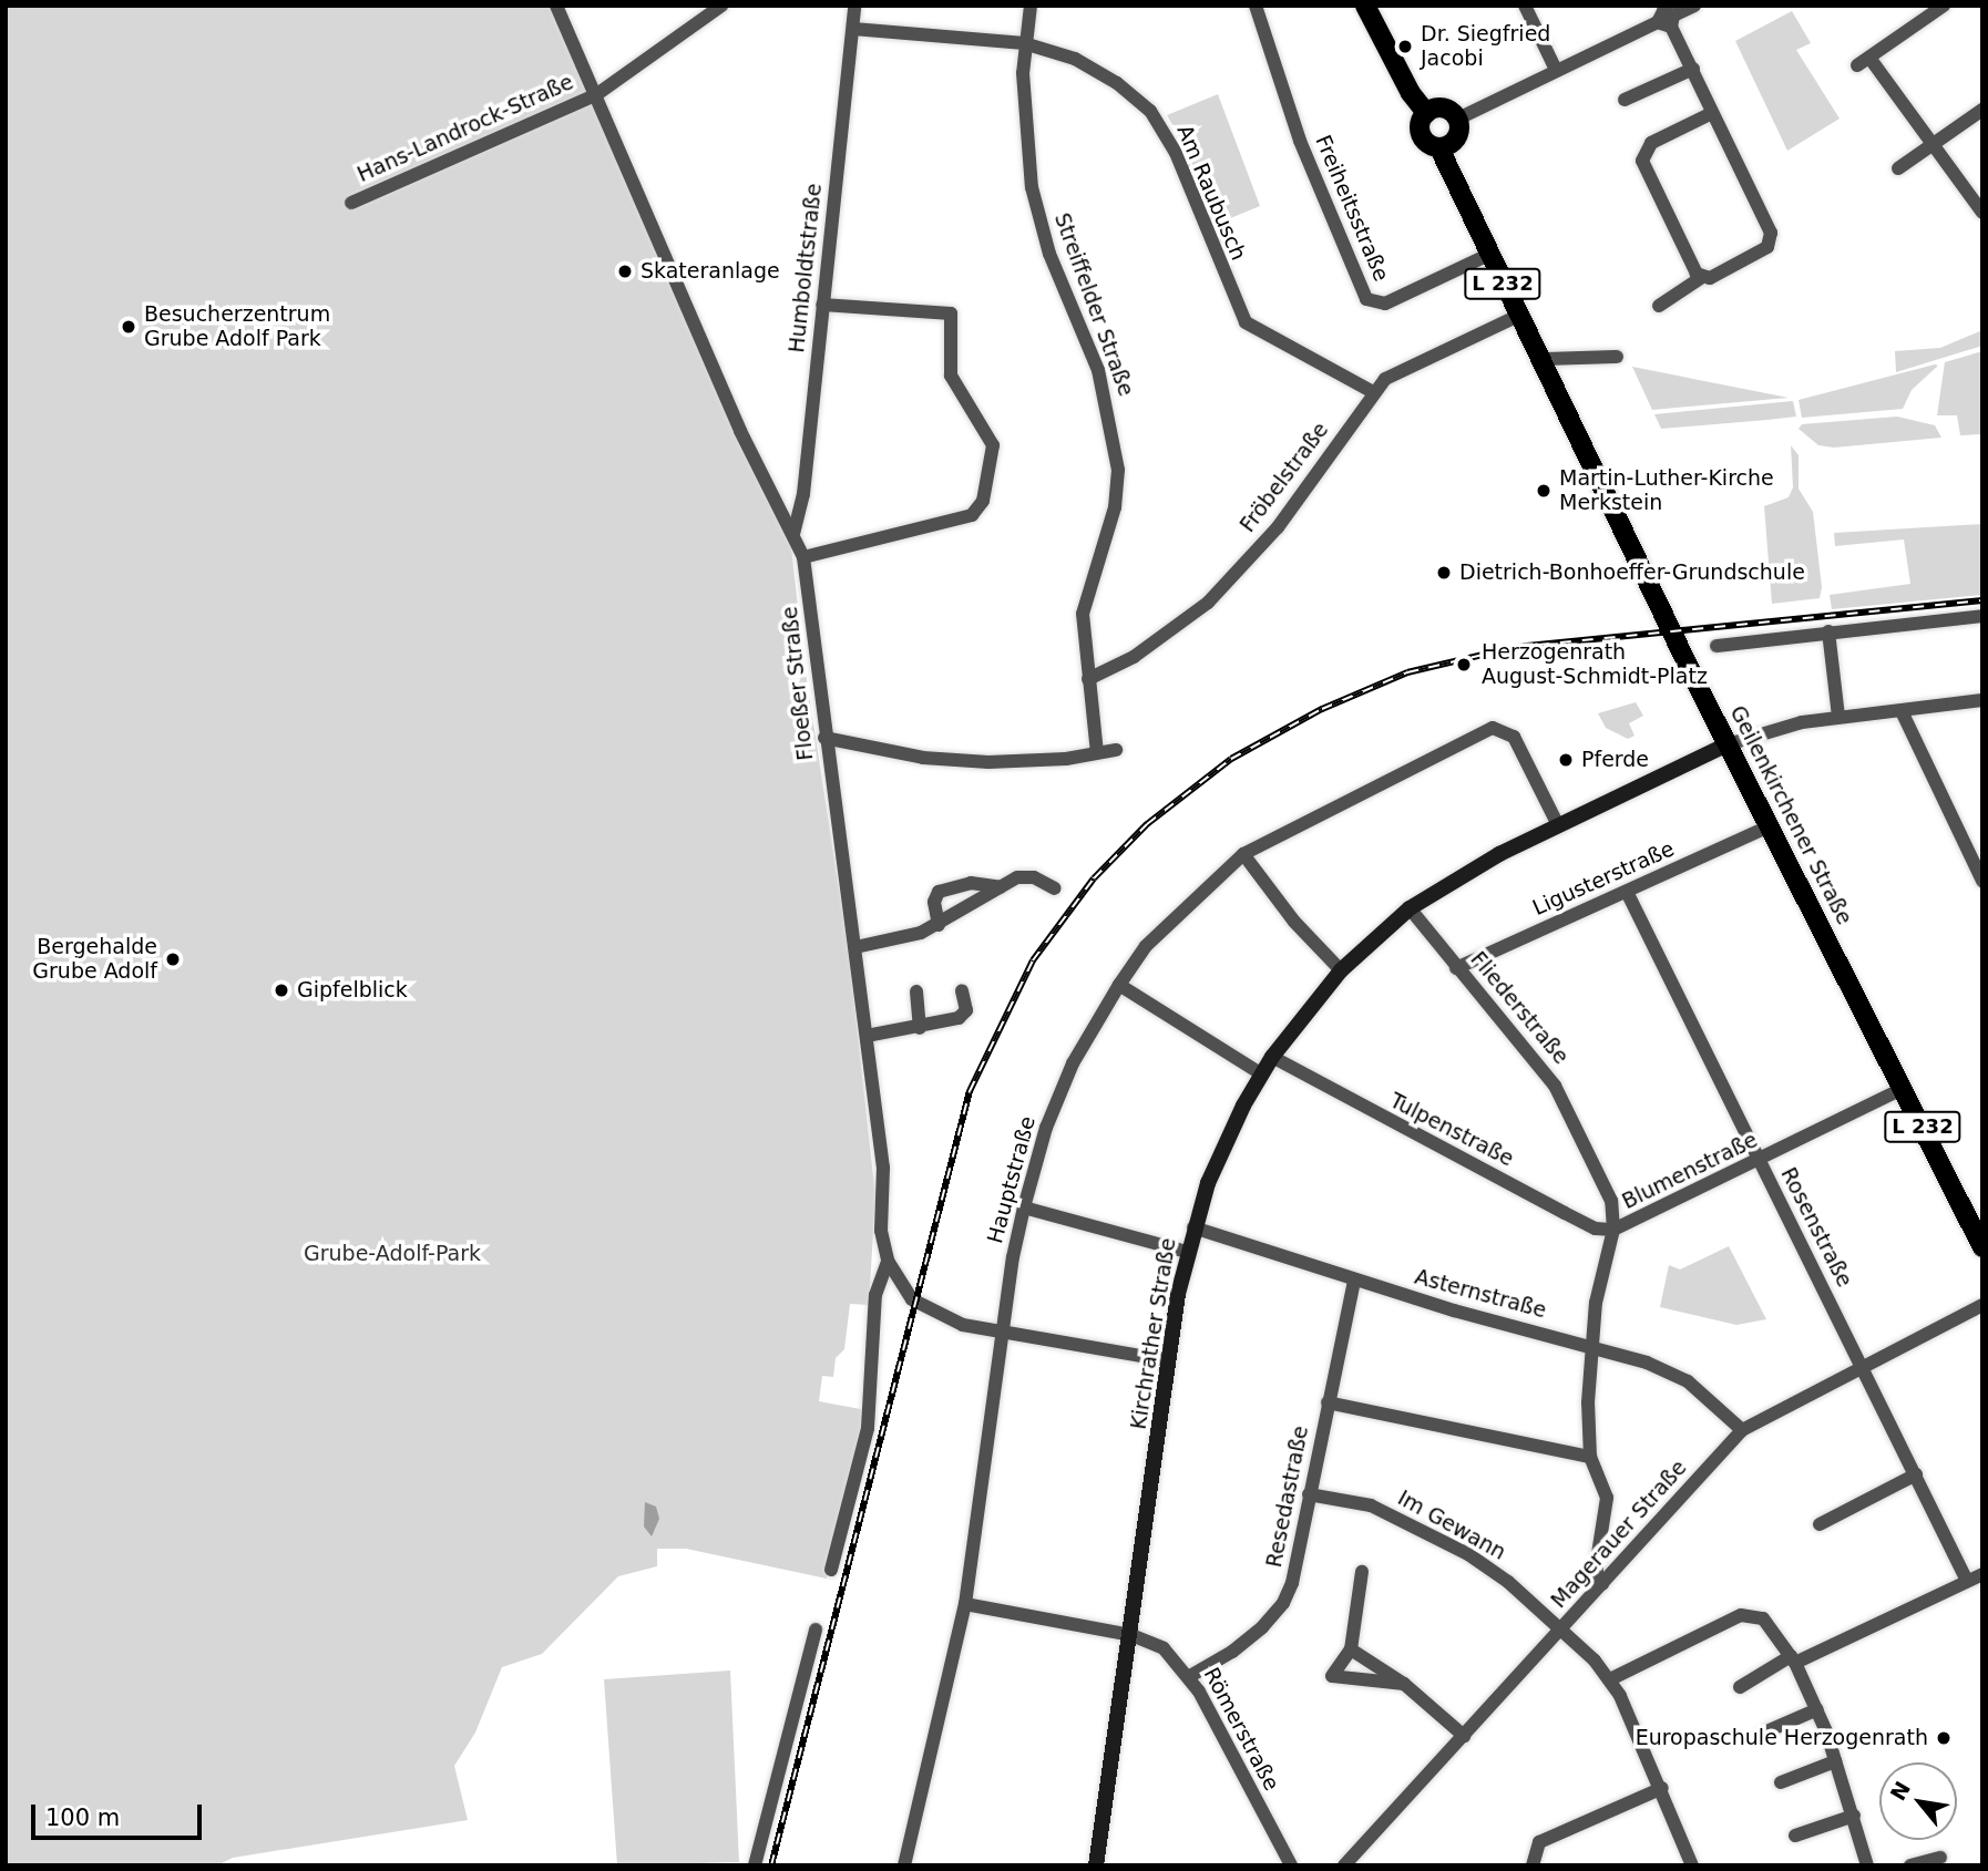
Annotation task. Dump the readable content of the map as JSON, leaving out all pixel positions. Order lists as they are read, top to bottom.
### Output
{
  "streets": {
    "main road": ["L 232", "Geilenkirchener Straße", "Kirchrather Straße"],
    "street": [
      "Hans-Landrock-Straße",
      "Am Raubusch",
      "Freiheitsstraße",
      "Humboldtstraße",
      "Streiffelder Straße",
      "Fröbelstraße",
      "Floeßer Straße",
      "Ligusterstraße",
      "Fliederstraße",
      "Tulpenstraße",
      "Blumenstraße",
      "Hauptstraße",
      "Rosenstraße",
      "Asternstraße",
      "Resedastraße",
      "Im Gewann",
      "Magerauer Straße",
      "Römerstraße"
    ]
  },
  "crossings": [
    ["Hans-Landrock-Straße", "Floeßer Straße"],
    ["Am Raubusch", "Humboldtstraße"],
    ["Am Raubusch", "Streiffelder Straße"],
    ["Am Raubusch", "Fröbelstraße"],
    ["Freiheitsstraße", "Geilenkirchener Straße"],
    ["Humboldtstraße", "Floeßer Straße"],
    ["L 232", "Geilenkirchener Straße"],
    ["Streiffelder Straße", "Fröbelstraße"],
    ["Fröbelstraße", "Geilenkirchener Straße"],
    ["Floeßer Straße", "Hauptstraße"],
    ["Floeßer Straße", "Kirchrather Straße"],
    ["Geilenkirchener Straße", "Ligusterstraße"],
    ["Geilenkirchener Straße", "Blumenstraße"],
    ["Geilenkirchener Straße", "Kirchrather Straße"],
    ["Ligusterstraße", "Fliederstraße"],
    ["Ligusterstraße", "Rosenstraße"],
    ["Fliederstraße", "Tulpenstraße"],
    ["Fliederstraße", "Blumenstraße"],
    ["Fliederstraße", "Kirchrather Straße"],
    ["Tulpenstraße", "Blumenstraße"],
    ["Tulpenstraße", "Kirchrather Straße"],
    ["Blumenstraße", "Rosenstraße"],
    ["Blumenstraße", "Asternstraße"],
    ["Blumenstraße", "Magerauer Straße"],
    ["Hauptstraße", "Kirchrather Straße"],
    ["Hauptstraße", "Römerstraße"],
    ["Rosenstraße", "Magerauer Straße"],
    ["Asternstraße", "Kirchrather Straße"],
    ["Asternstraße", "Resedastraße"],
    ["Asternstraße", "Magerauer Straße"],
    ["Kirchrather Straße", "Römerstraße"],
    ["Resedastraße", "Im Gewann"],
    ["Resedastraße", "Römerstraße"],
    ["Im Gewann", "Magerauer Straße"]
  ],
  "parks": ["Grube-Adolf-Park"],
  "places": [
    "Dr. Siegfried Jacobi",
    "Skateranlage",
    "Besucherzentrum Grube Adolf Park",
    "Martin-Luther-Kirche Merkstein",
    "Dietrich-Bonhoeffer-Grundschule",
    "Herzogenrath August-Schmidt-Platz",
    "Pferde",
    "Bergehalde Grube Adolf",
    "Gipfelblick",
    "Europaschule Herzogenrath"
  ],
  "scale_bar": "100 m",
  "north": "top left"
}
